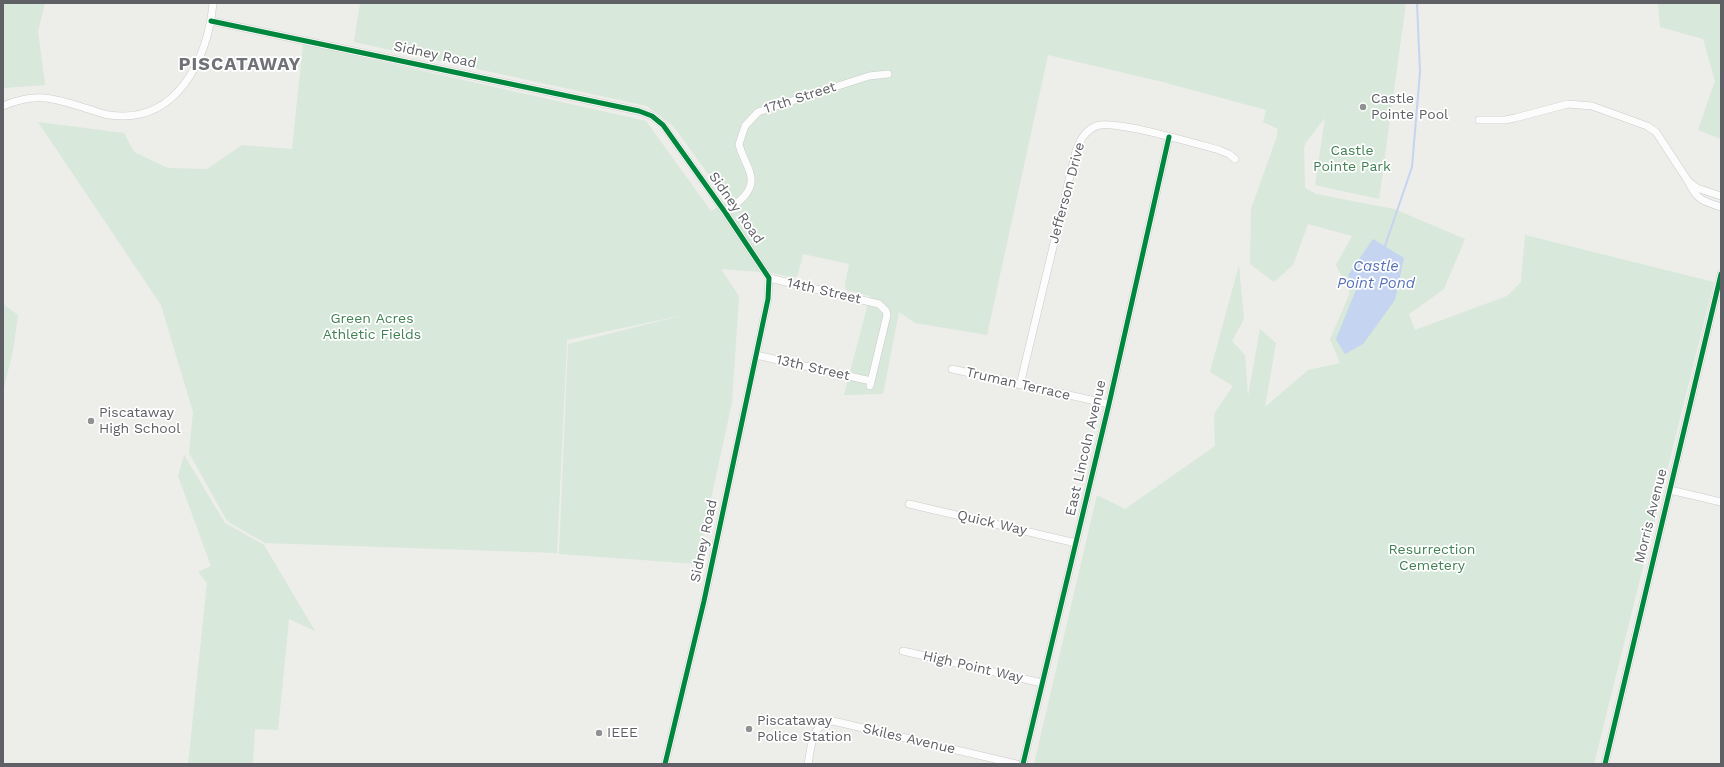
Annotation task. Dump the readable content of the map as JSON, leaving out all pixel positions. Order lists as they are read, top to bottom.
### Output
{
  "streets": {
    "street": [
      "Sidney Road",
      "17th Street",
      "Jefferson Drive",
      "14th Street",
      "13th Street",
      "Truman Terrace",
      "East Lincoln Avenue",
      "Morris Avenue",
      "Quick Way",
      "High Point Way",
      "Skiles Avenue"
    ]
  },
  "crossings": [
    ["Sidney Road", "17th Street"],
    ["Sidney Road", "14th Street"],
    ["Sidney Road", "13th Street"],
    ["Jefferson Drive", "Truman Terrace"],
    ["Jefferson Drive", "East Lincoln Avenue"],
    ["14th Street", "13th Street"],
    ["Truman Terrace", "East Lincoln Avenue"],
    ["East Lincoln Avenue", "Quick Way"],
    ["East Lincoln Avenue", "High Point Way"]
  ],
  "districts": ["PISCATAWAY"],
  "water": ["Castle Point Pond"],
  "parks": ["Castle Pointe Park", "Green Acres Athletic Fields", "Resurrection Cemetery"],
  "places": [
    "Castle Pointe Pool",
    "Piscataway High School",
    "Piscataway Police Station",
    "IEEE"
  ]
}
